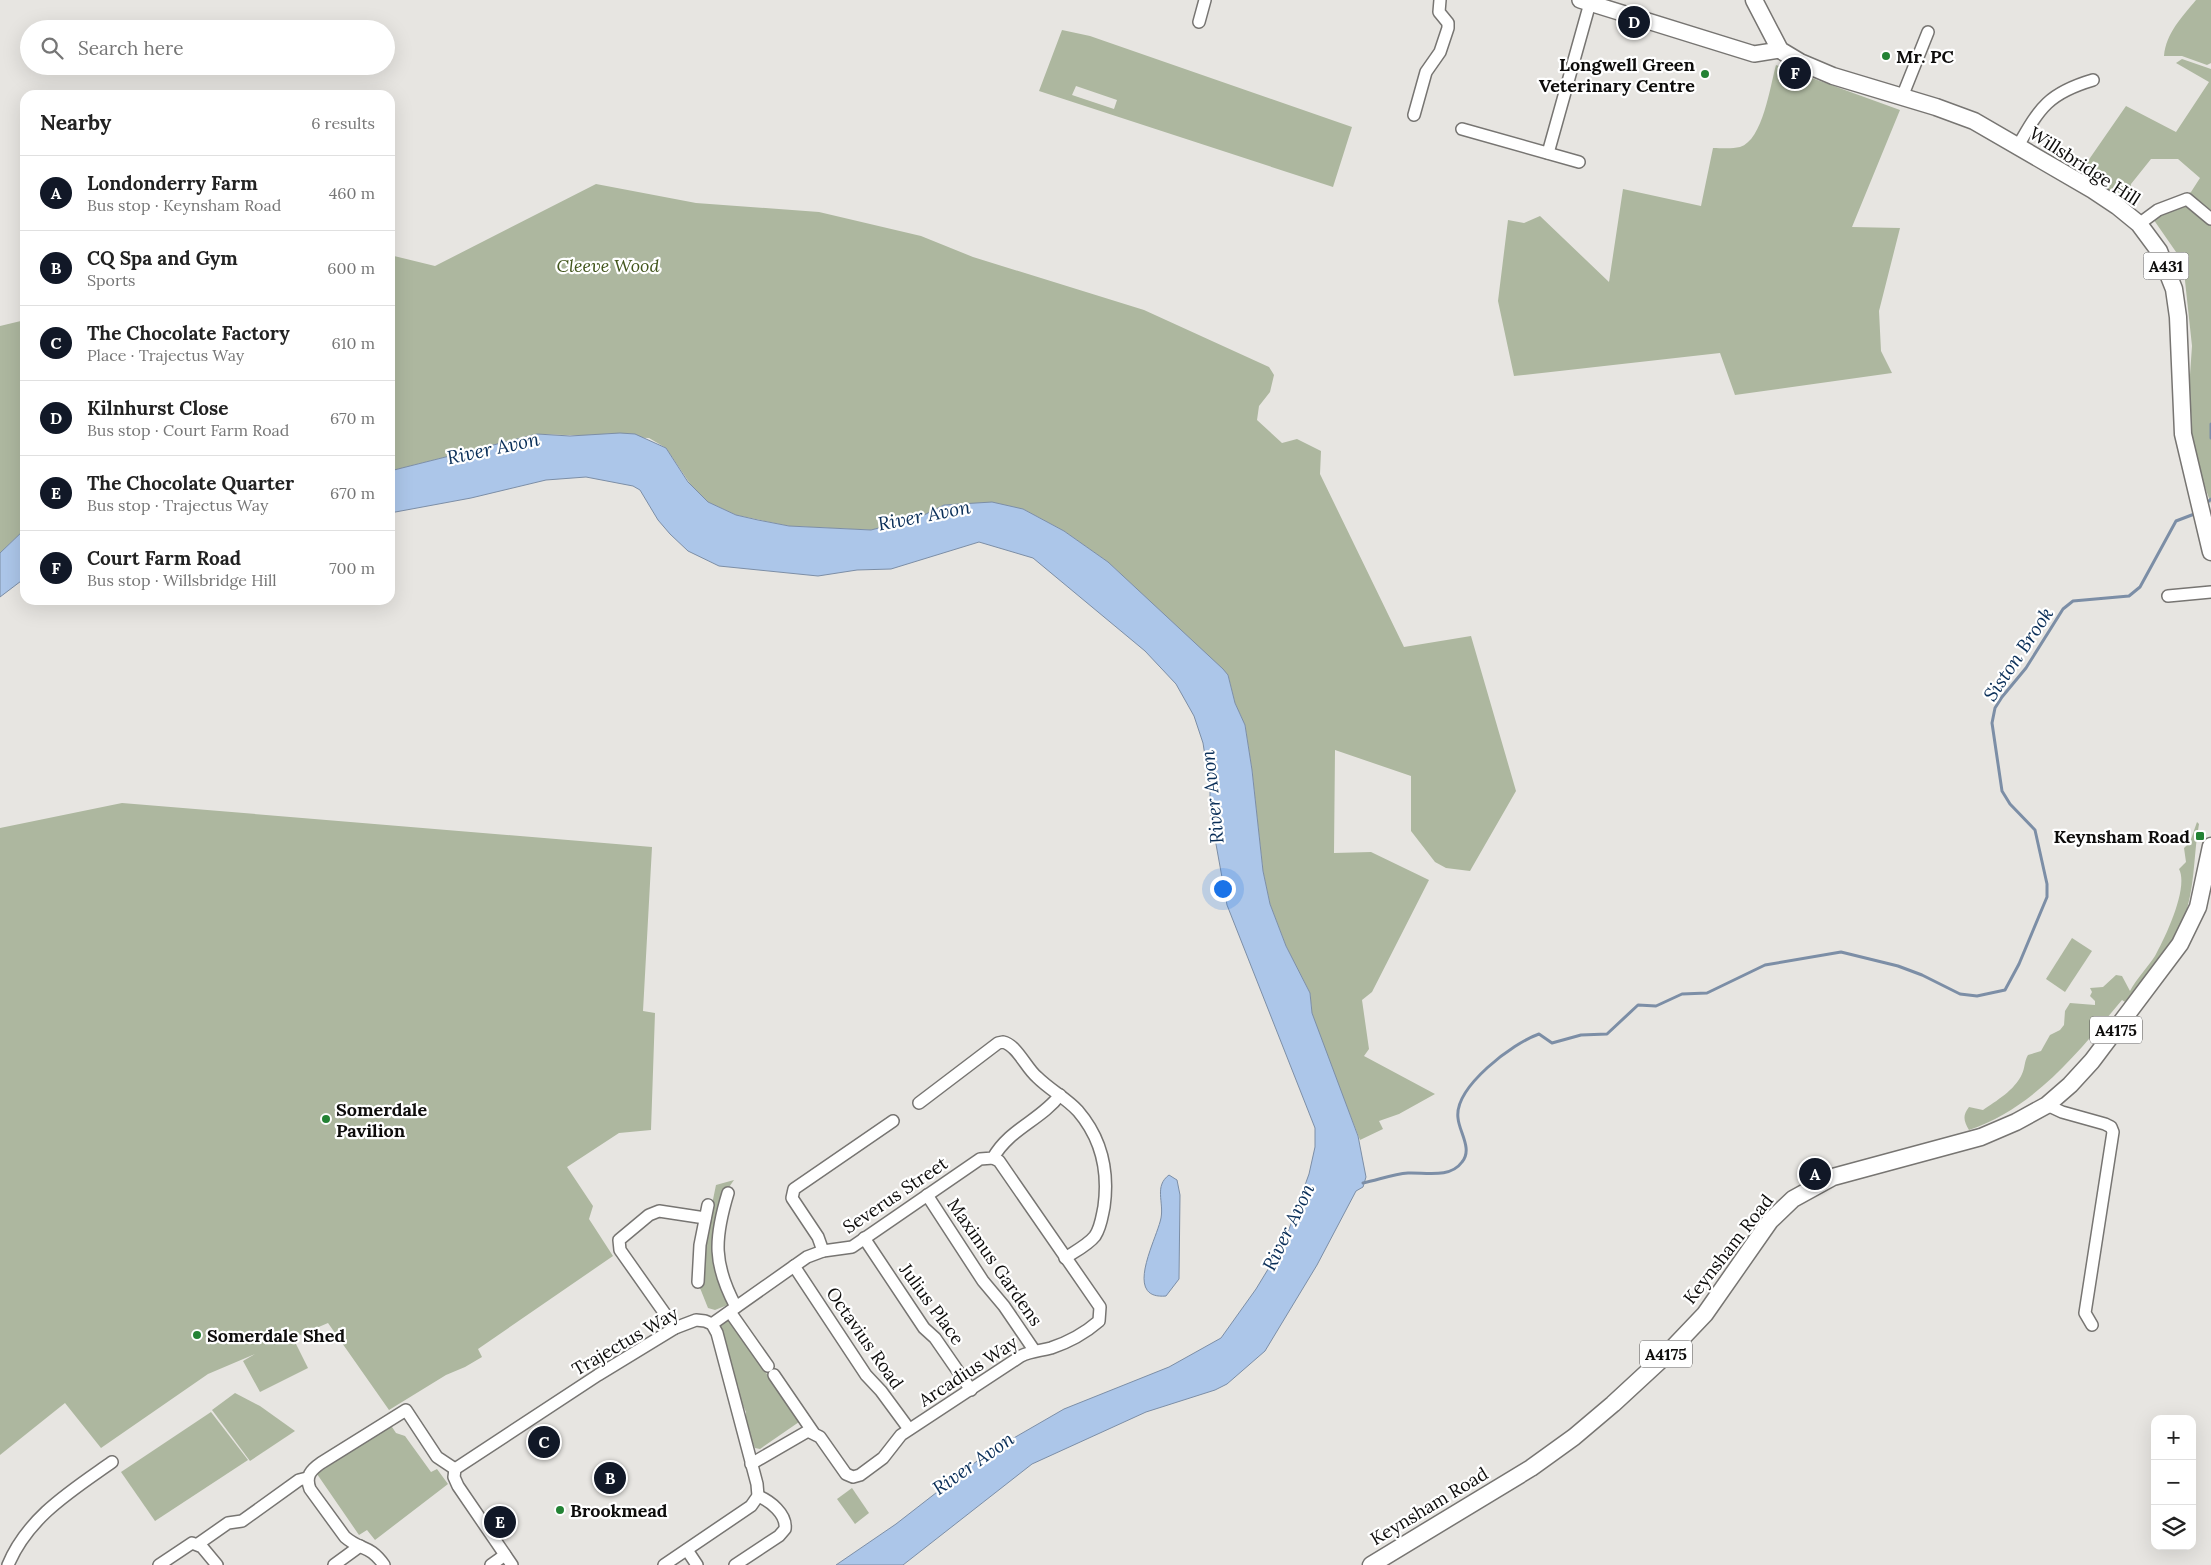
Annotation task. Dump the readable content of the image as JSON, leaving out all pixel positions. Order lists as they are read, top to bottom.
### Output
{
  "streets": {
    "main road": [
      "Willsbridge Hill",
      "A431",
      "A4175",
      "Keynsham Road"
    ],
    "street": [
      "Severus Street",
      "Maximus Gardens",
      "Julius Place",
      "Octavius Road",
      "Trajectus Way",
      "Arcadius Way"
    ]
  },
  "crossings": [
    ["Willsbridge Hill", "A431"],
    ["Severus Street", "Maximus Gardens"],
    ["Severus Street", "Julius Place"],
    ["Severus Street", "Octavius Road"],
    ["Severus Street", "Trajectus Way"],
    ["Severus Street", "Arcadius Way"],
    ["Maximus Gardens", "Arcadius Way"],
    ["Julius Place", "Arcadius Way"],
    ["Octavius Road", "Arcadius Way"]
  ],
  "water": ["River Avon", "Siston Brook"],
  "parks": ["Cleeve Wood"],
  "places": {
    "other": [
      "Mr. PC",
      "Longwell Green Veterinary Centre",
      "Somerdale Pavilion",
      "Somerdale Shed",
      "Brookmead"
    ],
    "transit": ["Keynsham Road"]
  },
  "page": {
    "pins": [
      "D",
      "F",
      "A",
      "C",
      "B",
      "E"
    ],
    "search": "Search here",
    "heading": ["Nearby", "6 results"],
    "list": [
      {
        "mark": "A",
        "name": "Londonderry Farm",
        "note": "Bus stop · Keynsham Road",
        "value": "460 m"
      },
      {
        "mark": "B",
        "name": "CQ Spa and Gym",
        "note": "Sports",
        "value": "600 m"
      },
      {
        "mark": "C",
        "name": "The Chocolate Factory",
        "note": "Place · Trajectus Way",
        "value": "610 m"
      },
      {
        "mark": "D",
        "name": "Kilnhurst Close",
        "note": "Bus stop · Court Farm Road",
        "value": "670 m"
      },
      {
        "mark": "E",
        "name": "The Chocolate Quarter",
        "note": "Bus stop · Trajectus Way",
        "value": "670 m"
      },
      {
        "mark": "F",
        "name": "Court Farm Road",
        "note": "Bus stop · Willsbridge Hill",
        "value": "700 m"
      }
    ],
    "map_buttons": ["+", "−"]
  }
}
